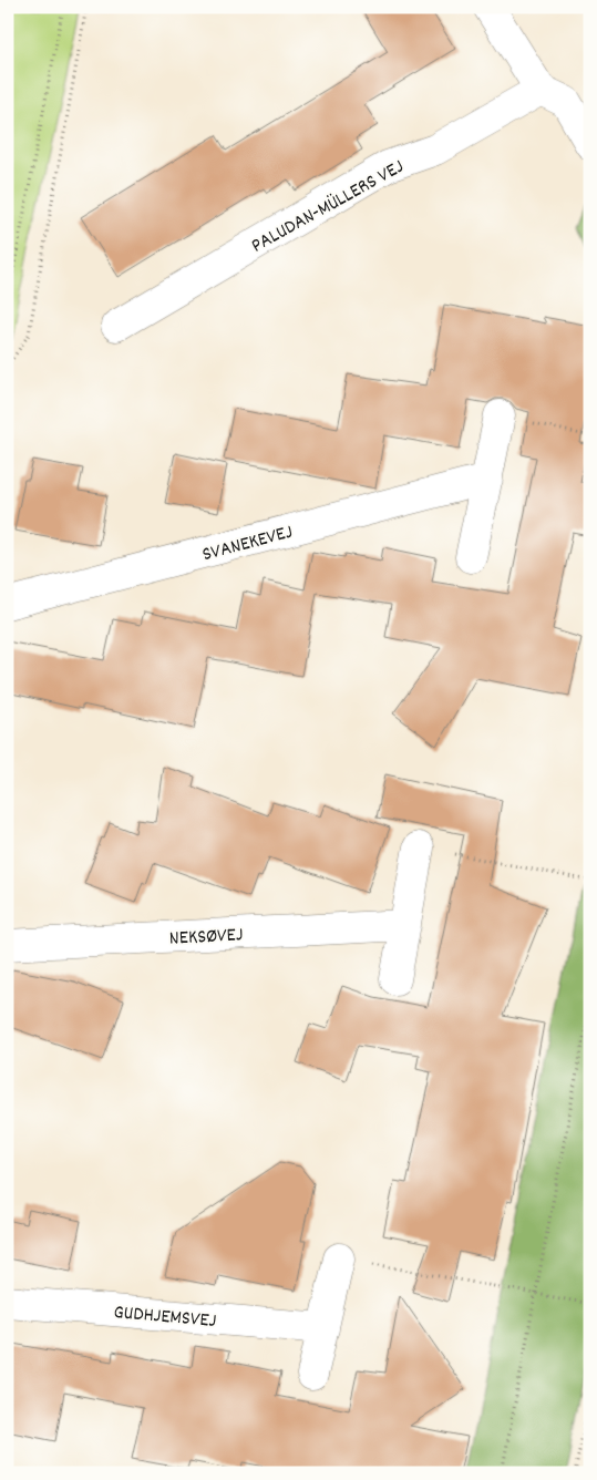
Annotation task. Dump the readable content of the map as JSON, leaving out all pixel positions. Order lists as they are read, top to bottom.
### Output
{
  "streets": {
    "street": [
      "PALUDAN-MÜLLERS VEJ",
      "SVANEKEVEJ",
      "NEKSØVEJ",
      "GUDHJEMSVEJ"
    ]
  }
}
